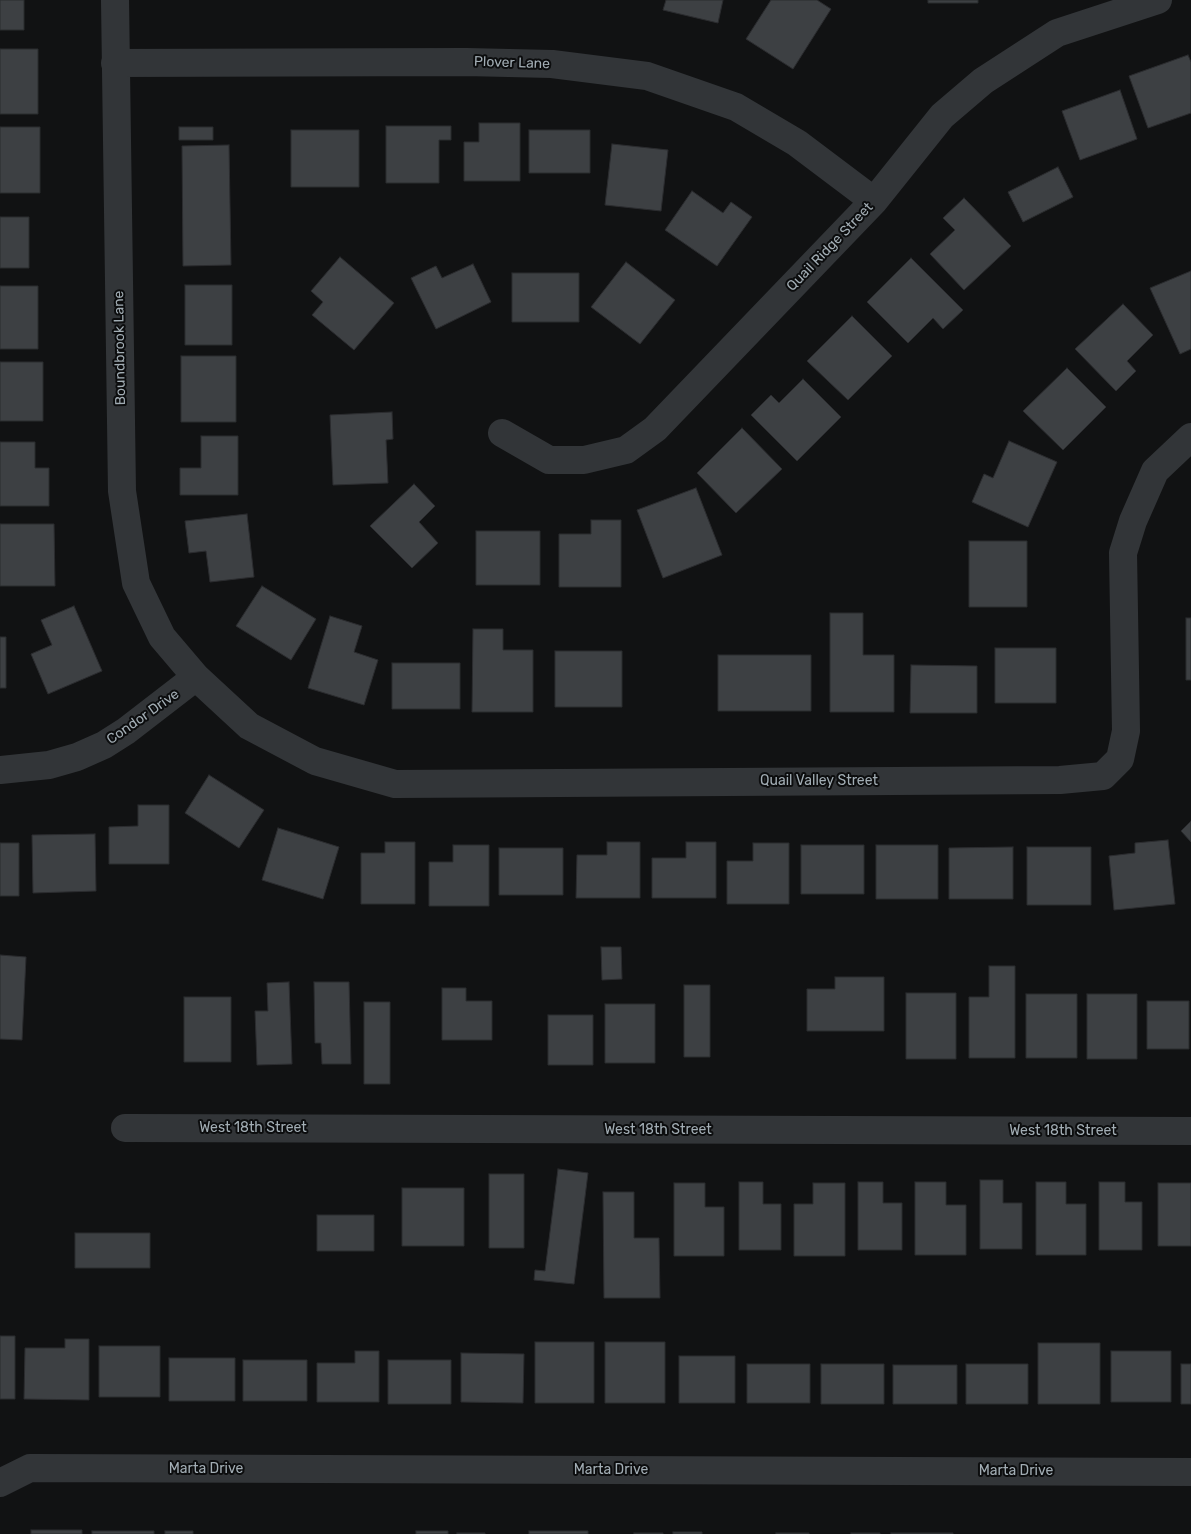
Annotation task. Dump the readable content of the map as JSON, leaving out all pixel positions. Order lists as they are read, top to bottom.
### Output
{
  "streets": {
    "street": [
      "Plover Lane",
      "Quail Ridge Street",
      "Boundbrook Lane",
      "Condor Drive",
      "Quail Valley Street",
      "West 18th Street",
      "Marta Drive"
    ]
  },
  "crossings": [
    ["Plover Lane", "Quail Ridge Street"],
    ["Plover Lane", "Boundbrook Lane"],
    ["Boundbrook Lane", "Condor Drive"],
    ["Boundbrook Lane", "Quail Valley Street"],
    ["Condor Drive", "Quail Valley Street"]
  ]
}
